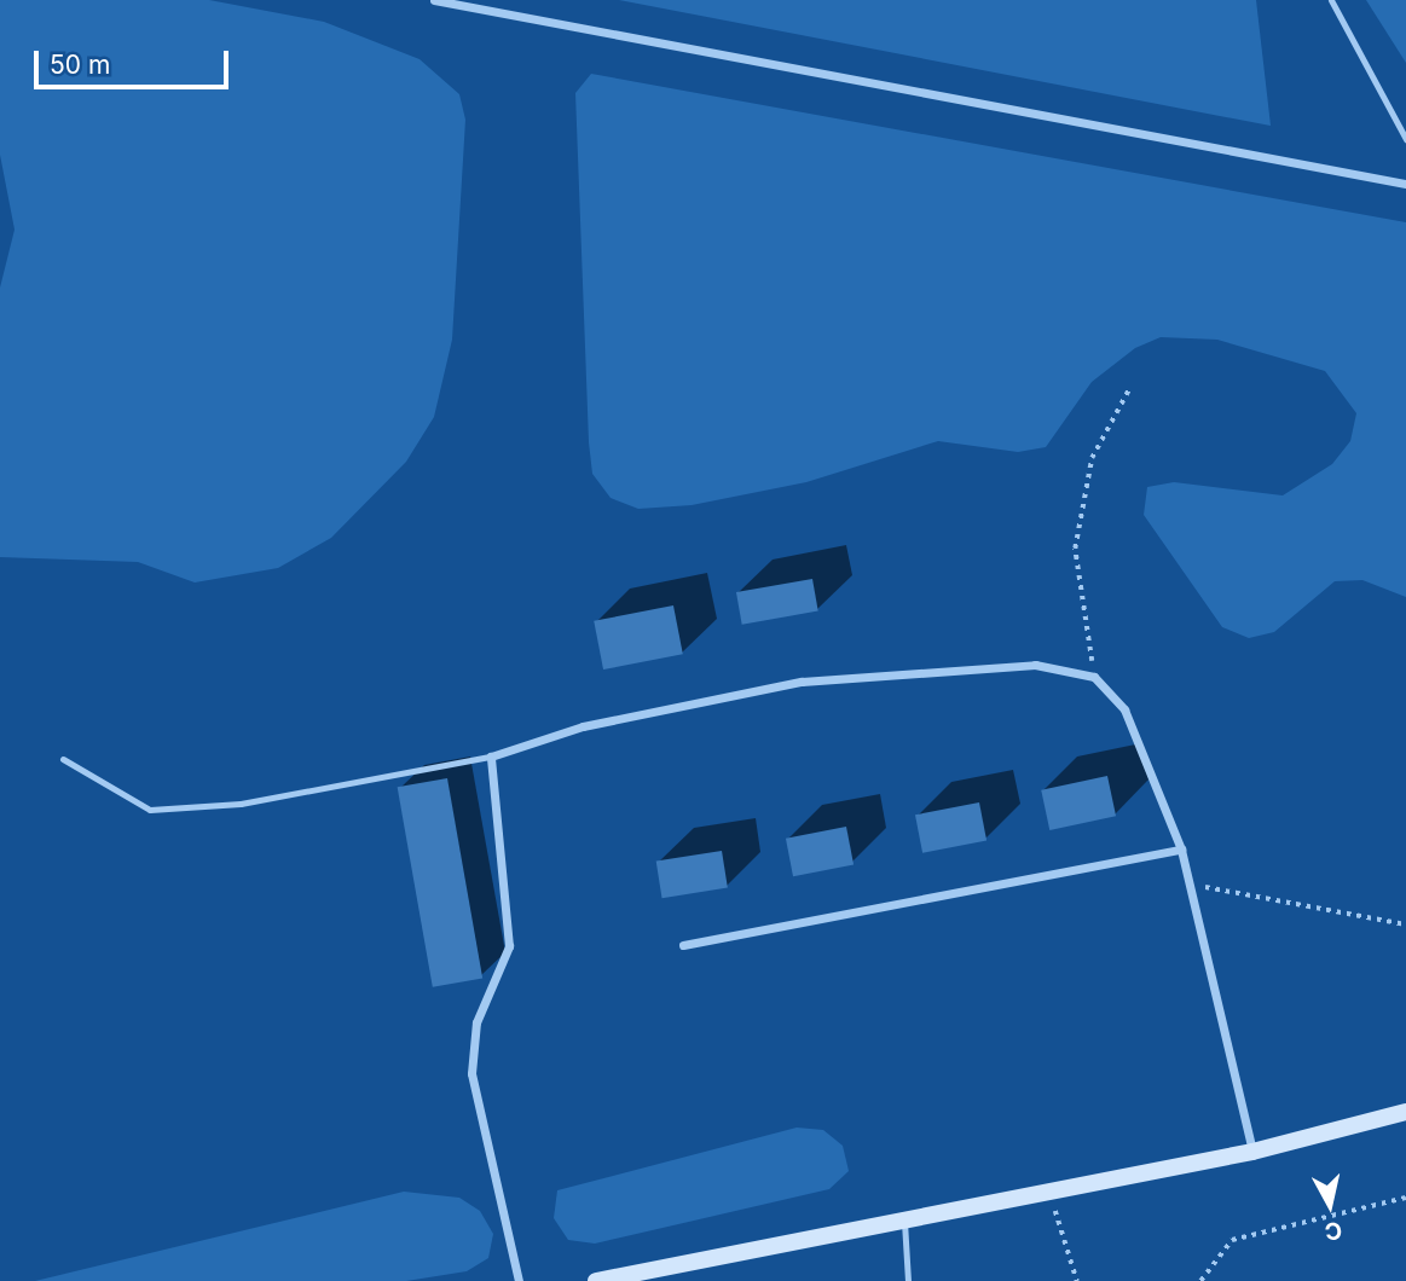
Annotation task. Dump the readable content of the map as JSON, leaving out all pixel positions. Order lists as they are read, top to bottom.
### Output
{
  "scale_bar": "50 m",
  "north": "bottom"
}
